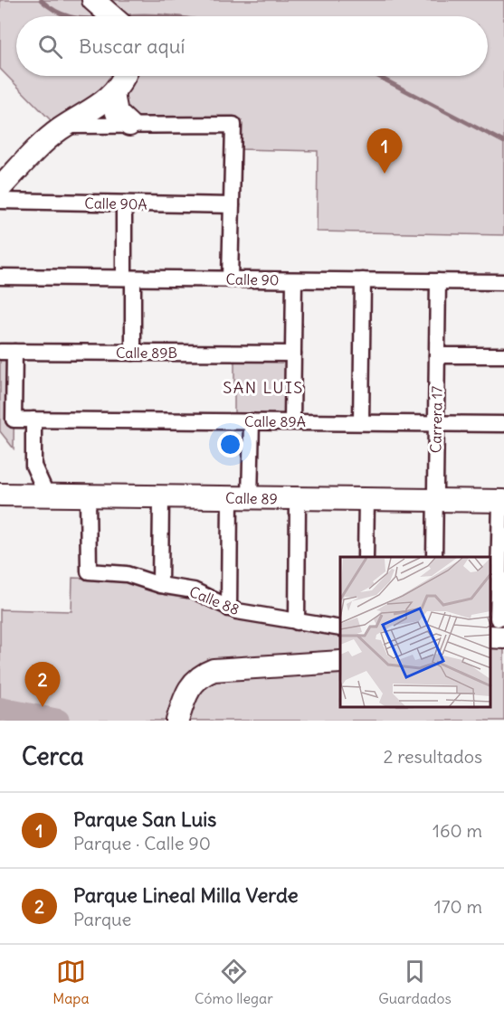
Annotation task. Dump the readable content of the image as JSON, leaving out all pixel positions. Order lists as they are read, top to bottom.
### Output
{
  "streets": {
    "street": [
      "Calle 90A",
      "Calle 90",
      "Calle 89B",
      "Carrera 17",
      "Calle 89A",
      "Calle 89",
      "Calle 88"
    ]
  },
  "crossings": [
    ["Calle 90", "Carrera 17"],
    ["Calle 89B", "Calle 89A"],
    ["Carrera 17", "Calle 89A"],
    ["Carrera 17", "Calle 89"],
    ["Calle 89", "Calle 88"]
  ],
  "districts": ["SAN LUIS"],
  "page": {
    "search": "Buscar aquí",
    "pins": ["1", "2"],
    "heading": ["Cerca", "2 resultados"],
    "list": [
      {
        "mark": "1",
        "name": "Parque San Luis",
        "note": "Parque · Calle 90",
        "value": "160 m"
      },
      {
        "mark": "2",
        "name": "Parque Lineal Milla Verde",
        "note": "Parque",
        "value": "170 m"
      }
    ],
    "nav": ["Mapa", "Cómo llegar", "Guardados"]
  }
}
